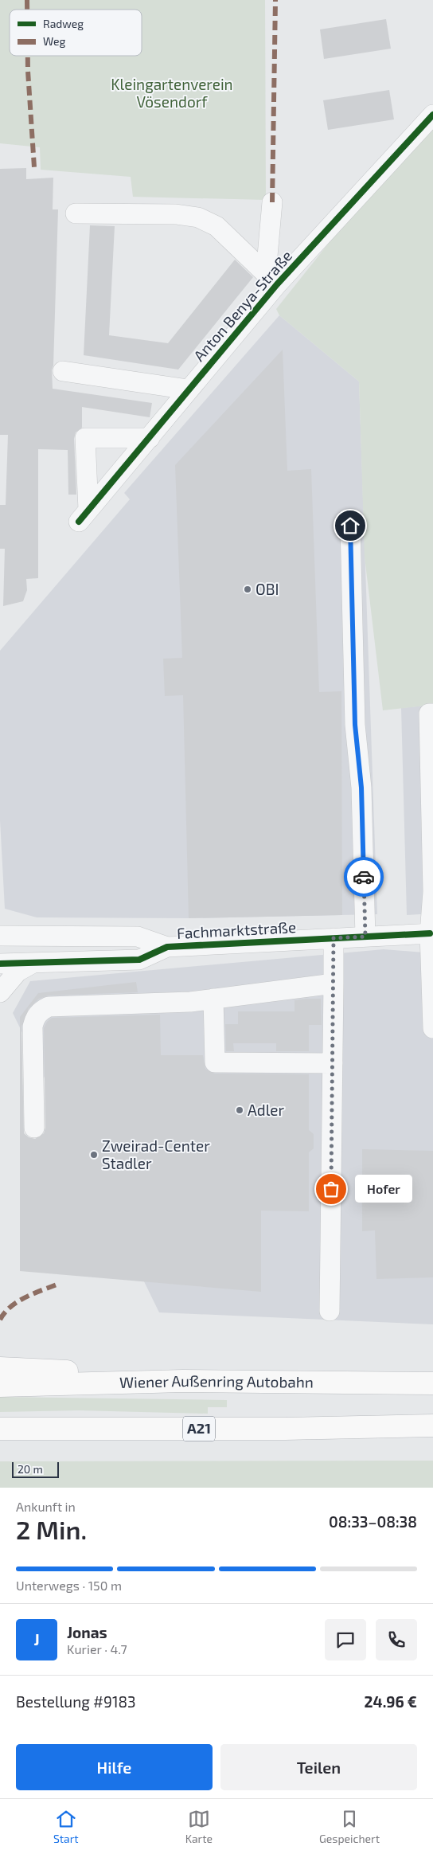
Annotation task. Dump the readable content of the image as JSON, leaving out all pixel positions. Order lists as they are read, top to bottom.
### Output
{
  "streets": {
    "highway": ["Wiener Außenring Autobahn", "A21"],
    "street": ["Anton Benya-Straße", "Fachmarktstraße"]
  },
  "parks": ["Kleingartenverein Vösendorf"],
  "places": [
    "OBI",
    "Adler",
    "Zweirad-Center Stadler",
    "Hofer"
  ],
  "legend": ["Radweg", "Weg"],
  "scale_bar": "20 m",
  "page": {
    "bubble": "Hofer",
    "scale": "20 m",
    "heading": ["2 Min.", "Ankunft in", "08:33–08:38"],
    "panel": [
      "Jonas",
      "Kurier · 4.7",
      "Bestellung #9183",
      "24.96 €"
    ],
    "bar": "Unterwegs · 150 m",
    "round": "J",
    "buttons": ["Hilfe", "Teilen"],
    "tabs": ["Start", "Karte", "Gespeichert"]
  }
}
